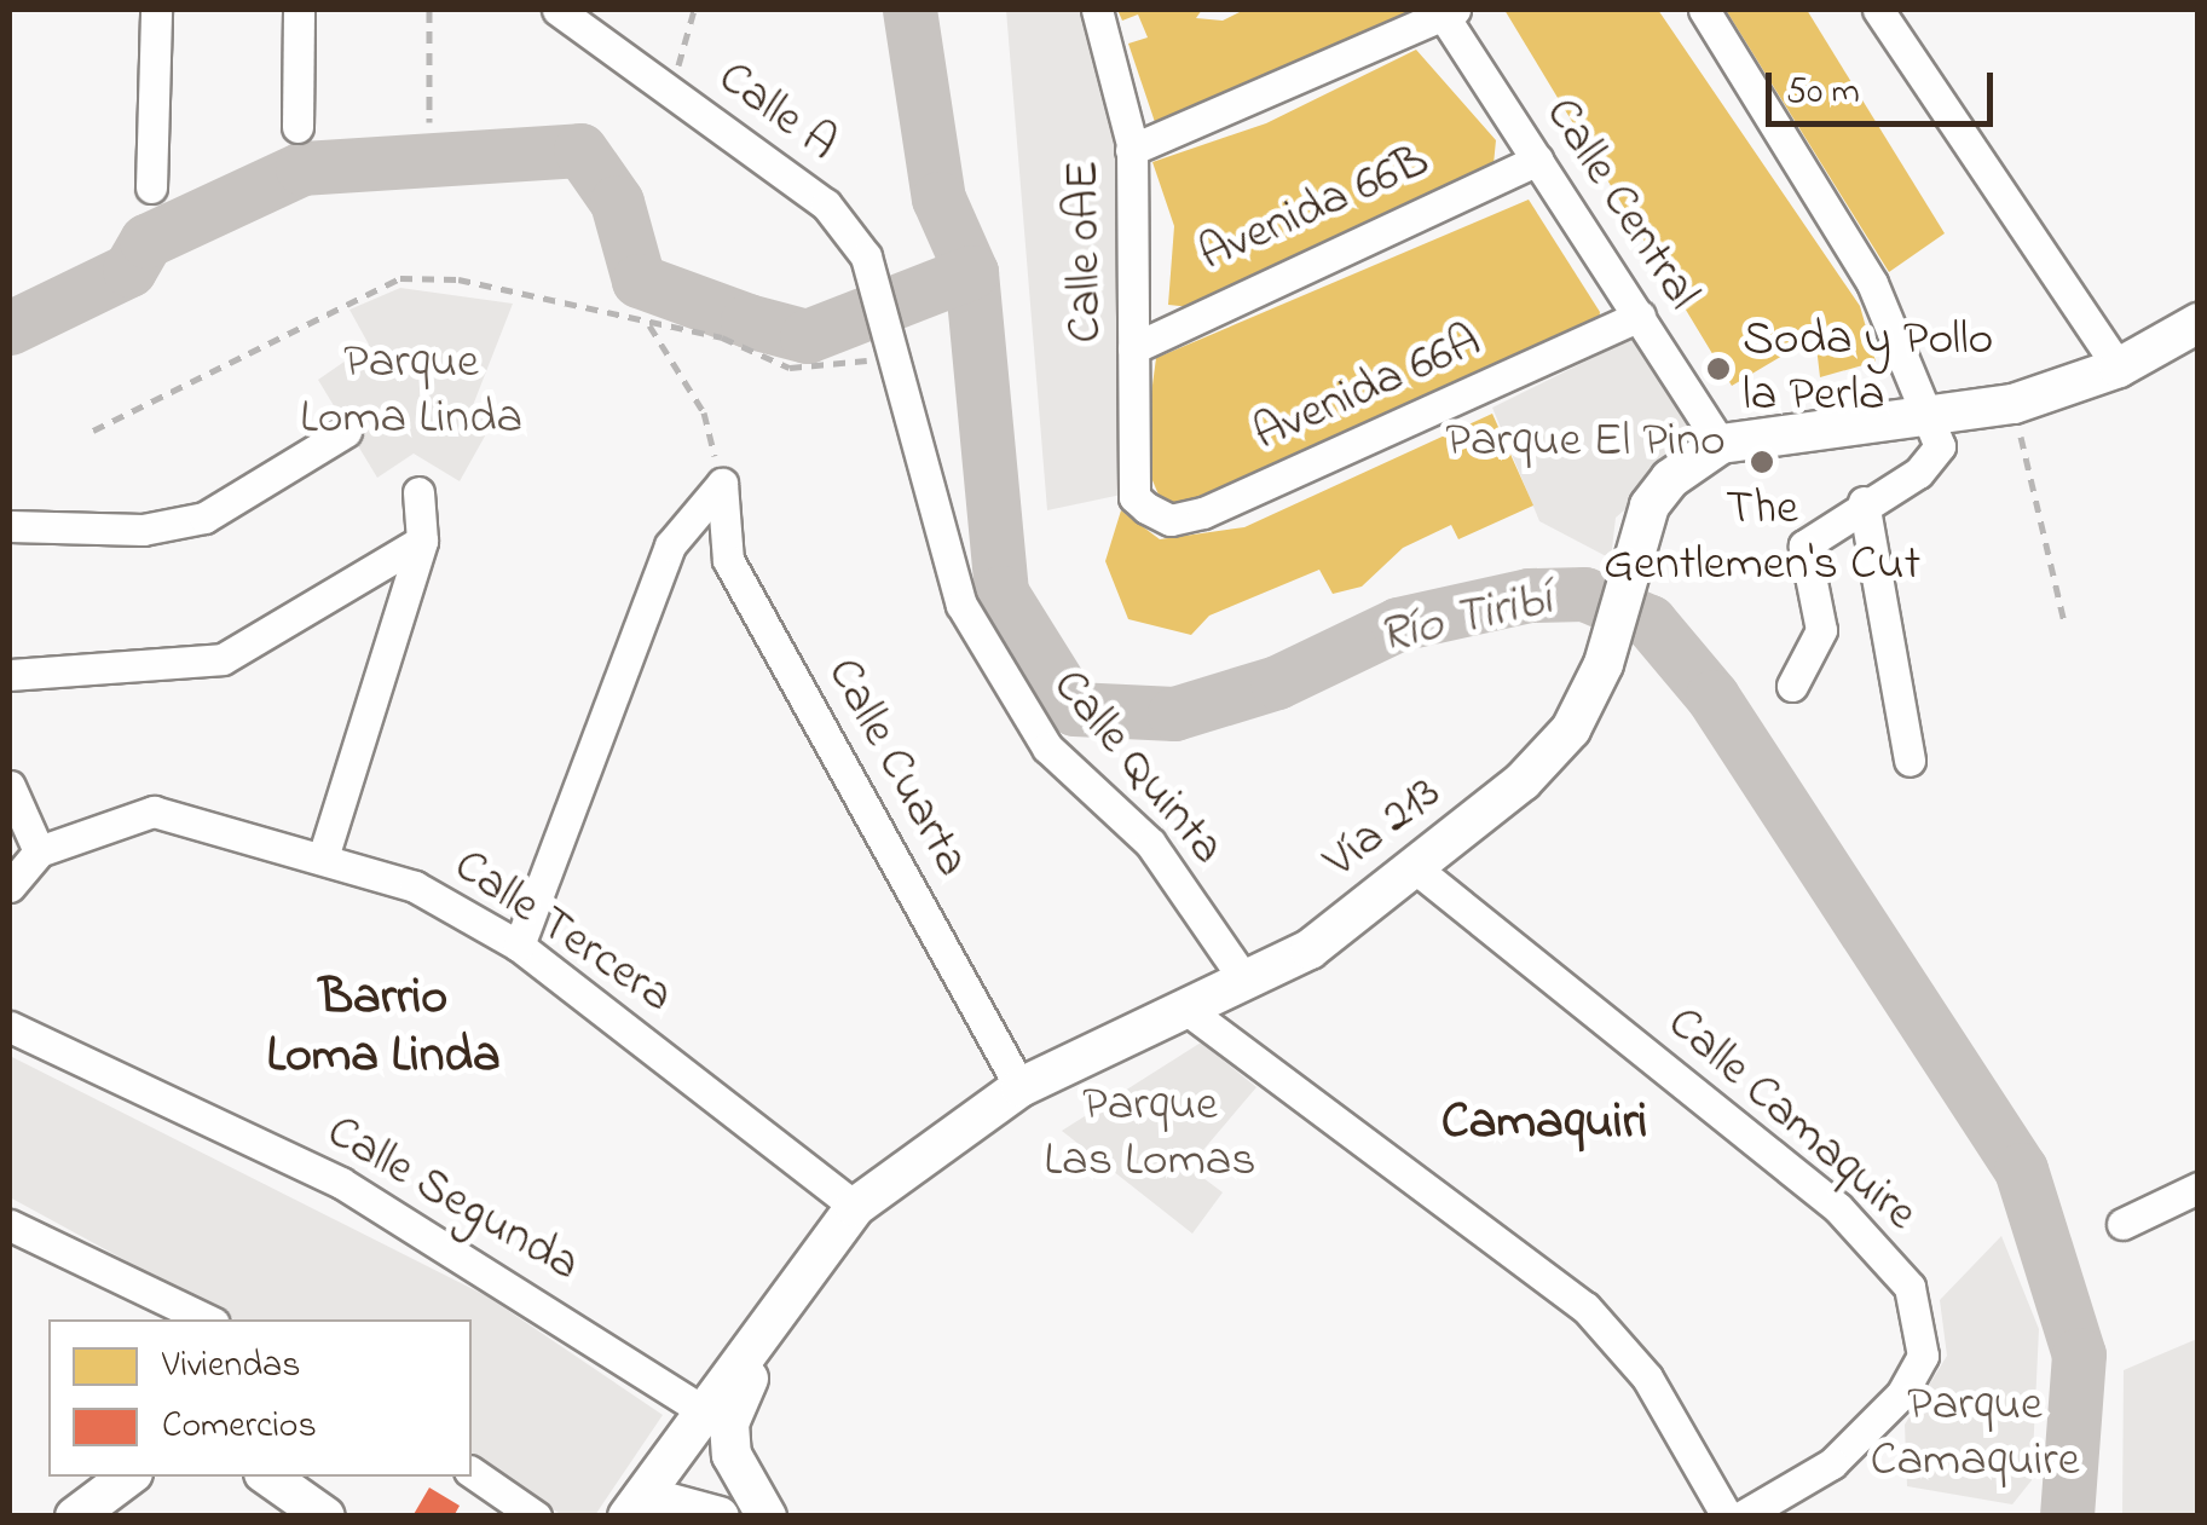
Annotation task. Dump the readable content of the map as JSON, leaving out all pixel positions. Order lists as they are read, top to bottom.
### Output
{
  "streets": {
    "main road": ["Vía 213"],
    "street": [
      "Calle A",
      "Calle Central",
      "Avenida 66B",
      "Calle 0AE",
      "Avenida 66A",
      "Calle Cuarta",
      "Calle Quinta",
      "Calle Tercera",
      "Calle Camaquire",
      "Calle Segunda"
    ]
  },
  "crossings": [
    ["Calle A", "Calle Quinta"],
    ["Calle Central", "Avenida 66B"],
    ["Calle Central", "Avenida 66A"],
    ["Calle Central", "Vía 213"],
    ["Avenida 66B", "Calle 0AE"],
    ["Calle 0AE", "Avenida 66A"],
    ["Calle Cuarta", "Vía 213"],
    ["Calle Quinta", "Vía 213"],
    ["Vía 213", "Calle Tercera"],
    ["Vía 213", "Calle Camaquire"],
    ["Vía 213", "Calle Segunda"]
  ],
  "districts": ["Barrio Loma Linda", "Camaquiri"],
  "water": ["Río Tiribí"],
  "parks": [
    "Parque Loma Linda",
    "Parque El Pino",
    "Parque Las Lomas",
    "Parque Camaquire"
  ],
  "places": ["Soda y Pollo la Perla", "The Gentlemen's Cut"],
  "legend": ["Viviendas", "Comercios"],
  "scale_bar": "50 m"
}
